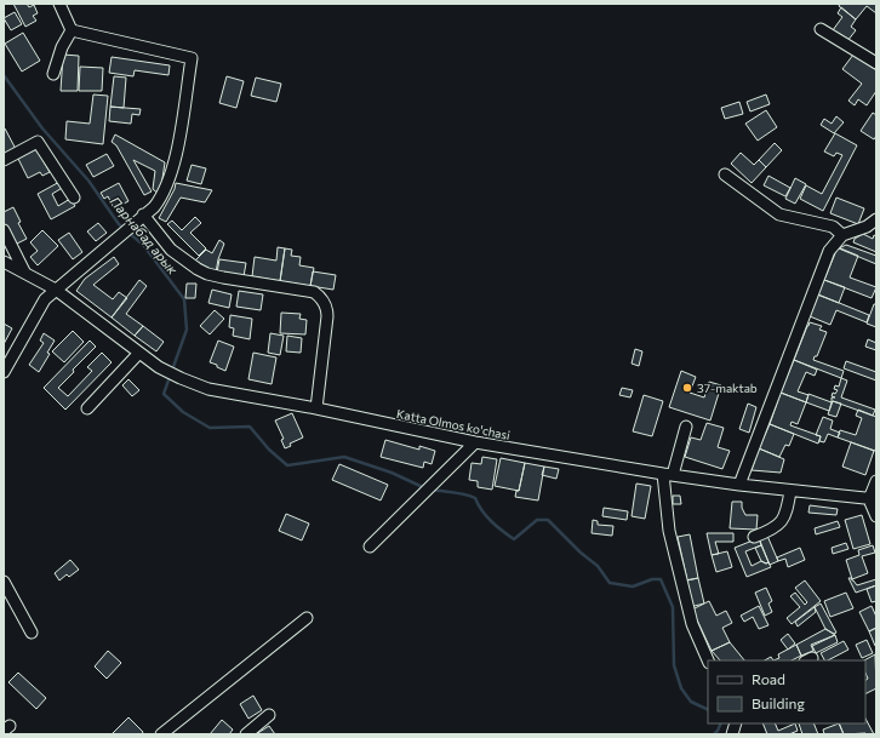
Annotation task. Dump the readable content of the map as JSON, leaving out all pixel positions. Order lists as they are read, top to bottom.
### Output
{
  "streets": {
    "street": ["Katta Olmos ko'chasi"]
  },
  "water": ["Парнабад арык"],
  "places": ["37-maktab"],
  "legend": ["Road", "Building"]
}
